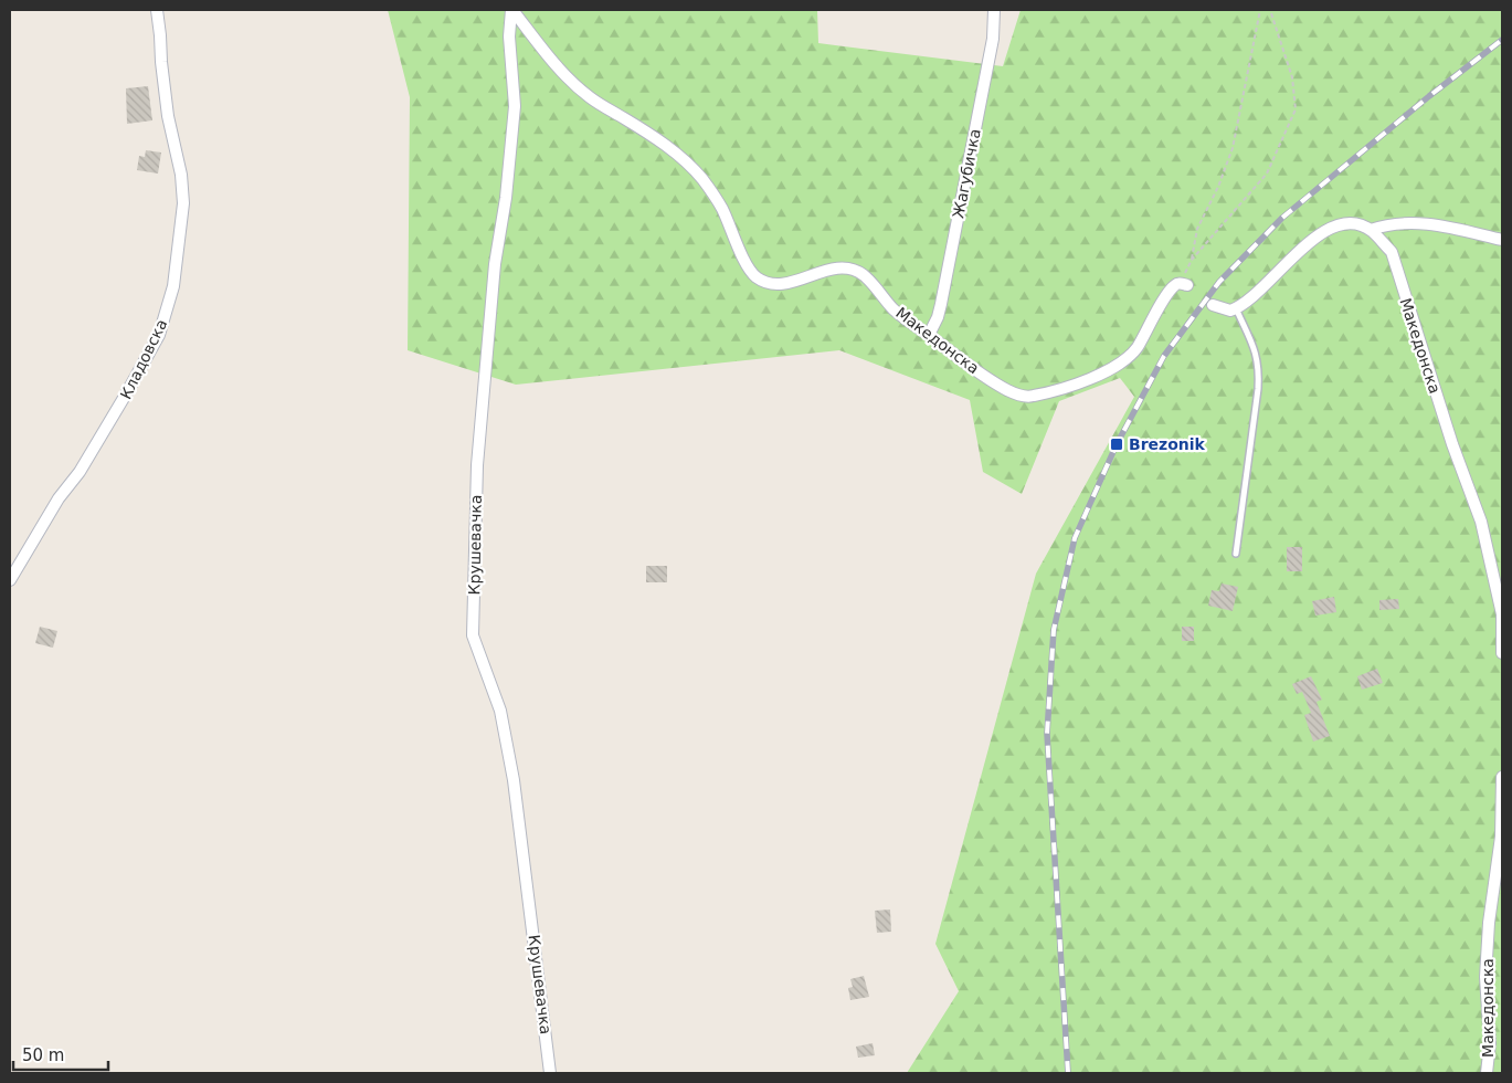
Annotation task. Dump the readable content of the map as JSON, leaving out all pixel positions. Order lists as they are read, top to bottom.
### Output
{
  "streets": {
    "street": [
      "Жагубичка",
      "Македонска",
      "Кладовска",
      "Крушевачка"
    ]
  },
  "crossings": [
    ["Жагубичка", "Македонска"],
    ["Македонска", "Крушевачка"]
  ],
  "places": {
    "transit": ["Brezonik"]
  },
  "scale_bar": "50 m"
}
